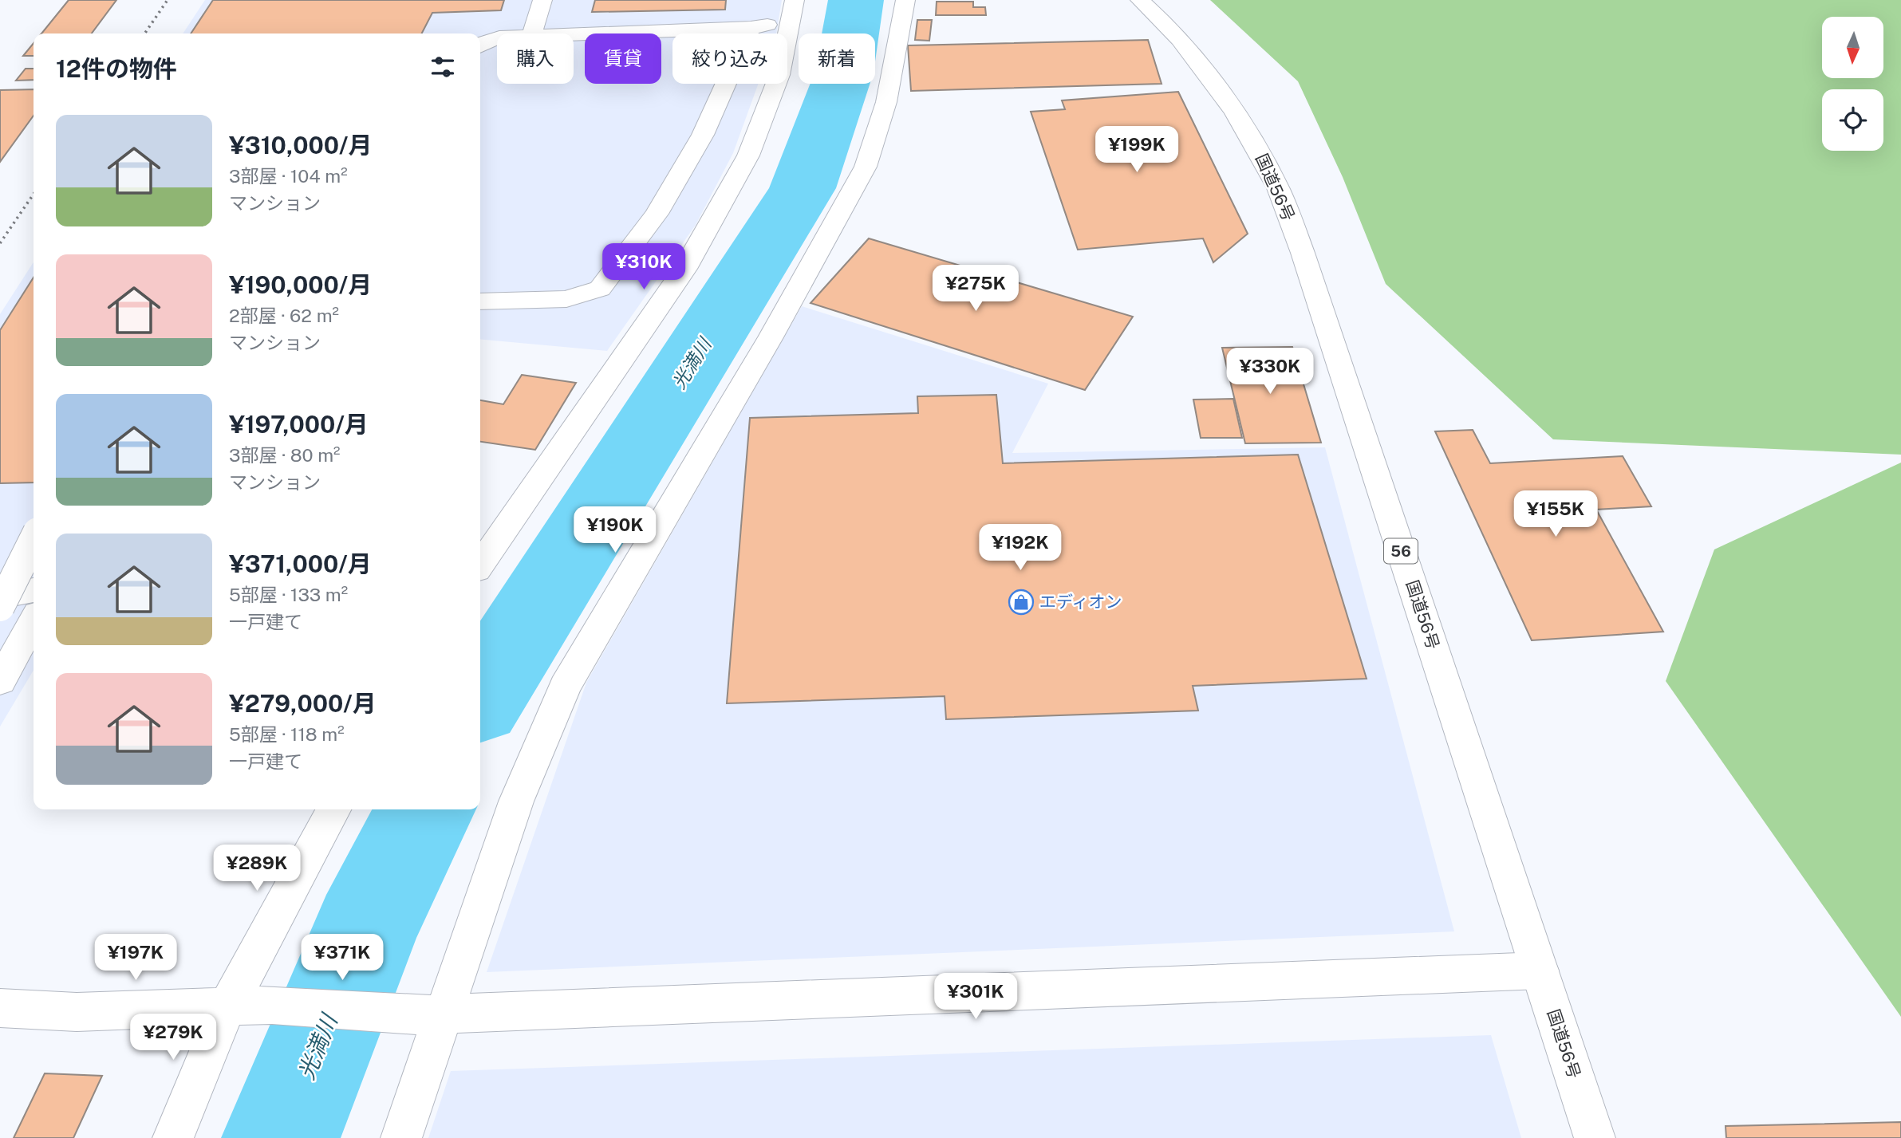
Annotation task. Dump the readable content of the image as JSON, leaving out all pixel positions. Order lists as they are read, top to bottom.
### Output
{
  "streets": {
    "main road": ["国道56号", "56"]
  },
  "water": ["光満川"],
  "places": {
    "shop": ["エディオン"]
  },
  "north": "bottom",
  "page": {
    "chip": [
      "購入",
      "賃貸",
      "絞り込み",
      "新着"
    ],
    "heading": "12件の物件",
    "list": [
      {
        "name": "¥310,000/月",
        "note": "3部屋 · 104 m² · マンション"
      },
      {
        "name": "¥190,000/月",
        "note": "2部屋 · 62 m² · マンション"
      },
      {
        "name": "¥197,000/月",
        "note": "3部屋 · 80 m² · マンション"
      },
      {
        "name": "¥371,000/月",
        "note": "5部屋 · 133 m² · 一戸建て"
      },
      {
        "name": "¥279,000/月",
        "note": "5部屋 · 118 m² · 一戸建て"
      }
    ],
    "price": [
      "¥199K",
      "¥310K",
      "¥275K",
      "¥330K",
      "¥155K",
      "¥190K",
      "¥192K",
      "¥289K",
      "¥197K",
      "¥371K",
      "¥301K",
      "¥279K"
    ]
  }
}
